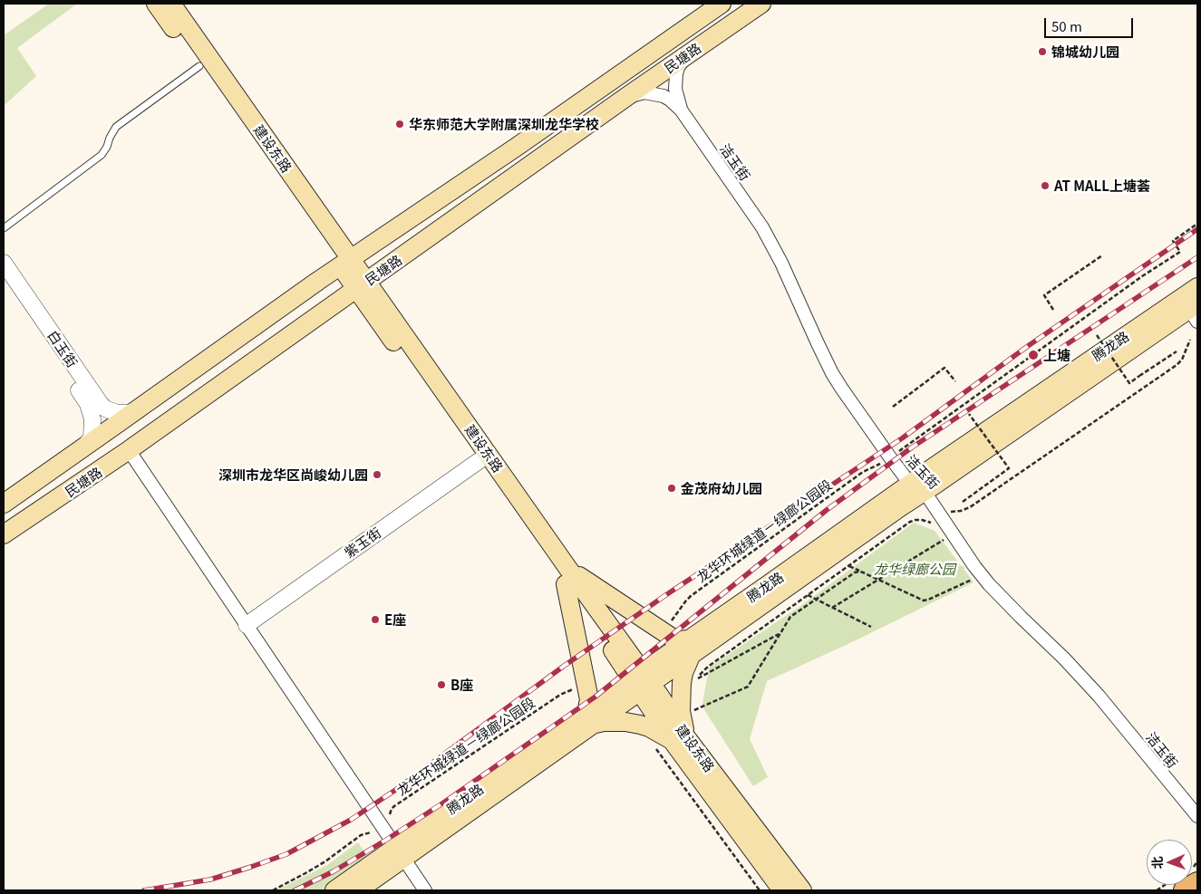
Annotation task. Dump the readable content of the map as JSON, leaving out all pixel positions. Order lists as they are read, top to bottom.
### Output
{
  "streets": {
    "main road": ["民塘路", "建设东路", "腾龙路"],
    "street": ["洁玉街", "白玉街", "紫玉街"],
    "path": ["龙华环城绿道－绿廊公园段"]
  },
  "crossings": [
    ["民塘路", "建设东路"],
    ["民塘路", "白玉街"],
    ["建设东路", "腾龙路"],
    ["建设东路", "紫玉街"],
    ["洁玉街", "腾龙路"]
  ],
  "parks": ["龙华绿廊公园"],
  "places": [
    "锦城幼儿园",
    "华东师范大学附属深圳龙华学校",
    "AT MALL上塘荟",
    "上塘",
    "深圳市龙华区尚峻幼儿园",
    "金茂府幼儿园",
    "E座",
    "B座"
  ],
  "scale_bar": "50 m",
  "north": "left"
}
